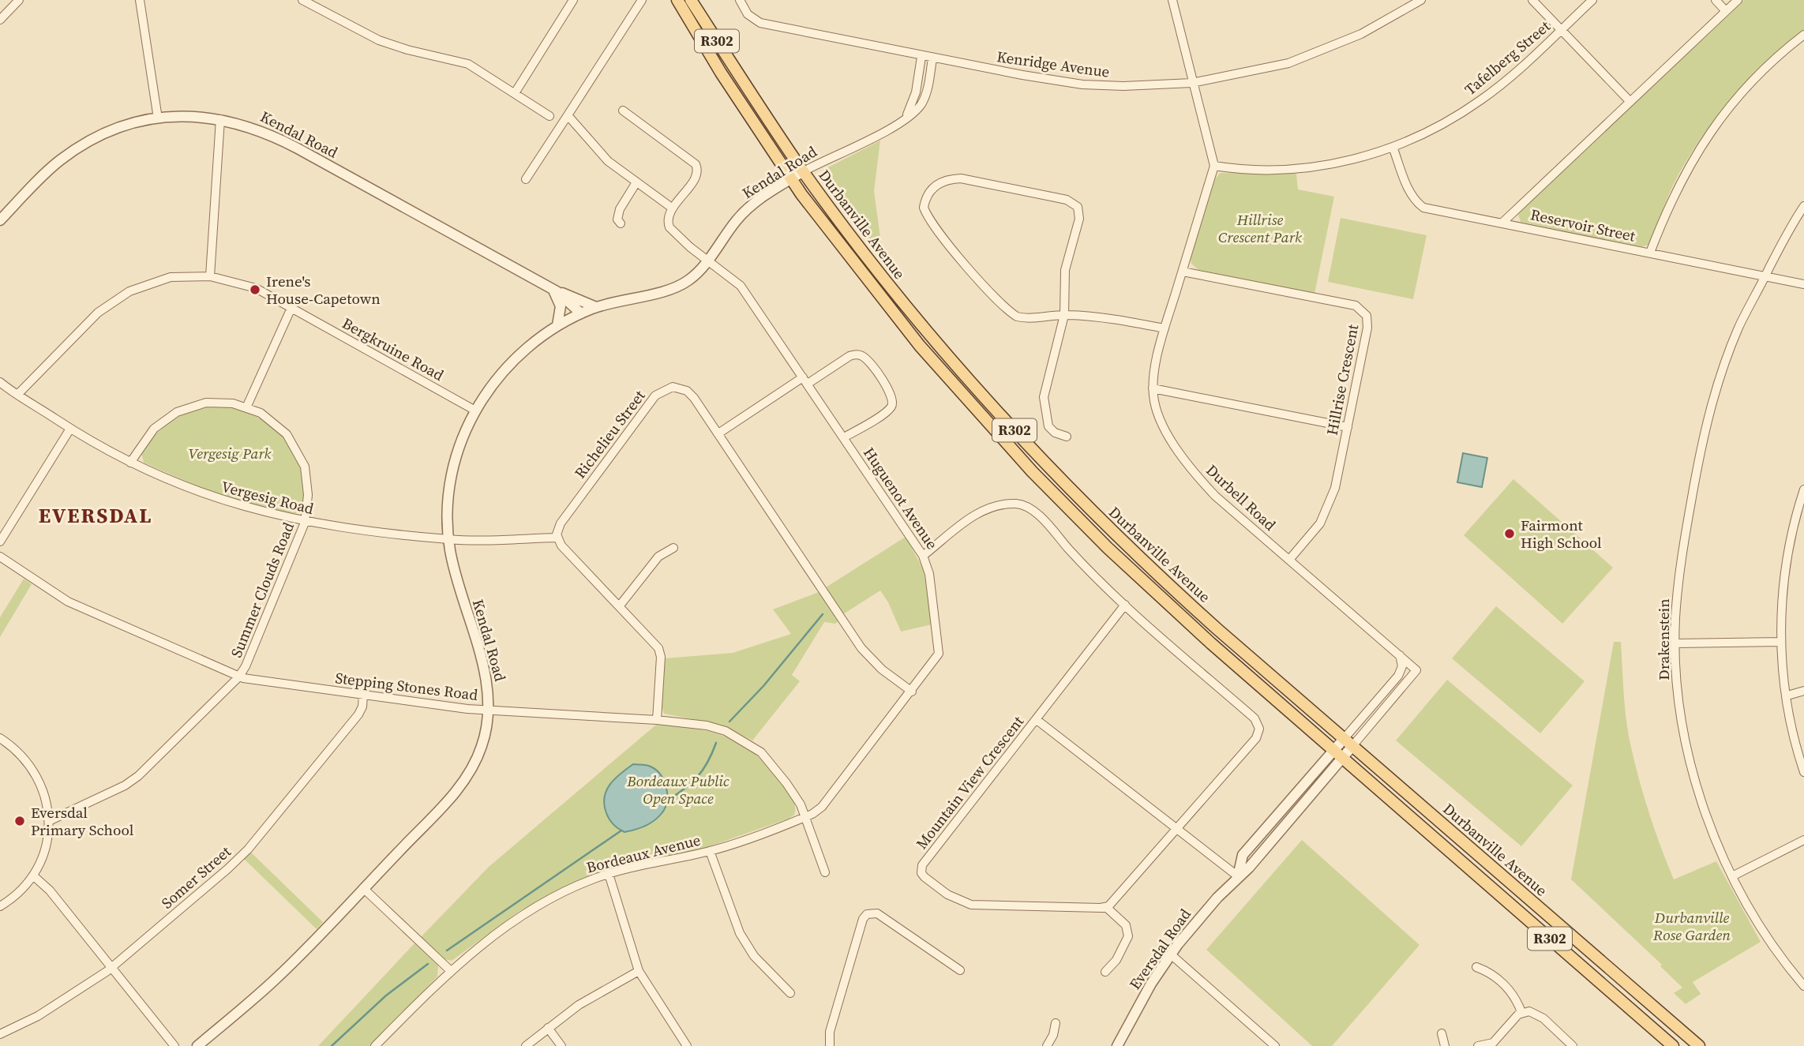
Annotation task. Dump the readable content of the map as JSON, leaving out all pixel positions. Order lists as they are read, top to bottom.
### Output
{
  "streets": {
    "main road": ["R302", "Durbanville Avenue"],
    "street": [
      "Tafelberg Street",
      "Kenridge Avenue",
      "Kendal Road",
      "Reservoir Street",
      "Bergkruine Road",
      "Hillrise Crescent",
      "Richelieu Street",
      "Vergesig Road",
      "Durbell Road",
      "Huguenot Avenue",
      "Summer Clouds Road",
      "Drakenstein",
      "Stepping Stones Road",
      "Mountain View Crescent",
      "Bordeaux Avenue",
      "Somer Street",
      "Eversdal Road"
    ]
  },
  "crossings": [
    ["Tafelberg Street", "Reservoir Street"],
    ["Tafelberg Street", "Durbell Road"],
    ["Kenridge Avenue", "Kendal Road"],
    ["Kendal Road", "Durbanville Avenue"],
    ["Kendal Road", "Bergkruine Road"],
    ["Kendal Road", "Vergesig Road"],
    ["Kendal Road", "Huguenot Avenue"],
    ["Kendal Road", "Stepping Stones Road"],
    ["Durbanville Avenue", "Durbell Road"],
    ["Durbanville Avenue", "Eversdal Road"],
    ["Reservoir Street", "Drakenstein"],
    ["Bergkruine Road", "Vergesig Road"],
    ["Hillrise Crescent", "Durbell Road"],
    ["Richelieu Street", "Vergesig Road"],
    ["Richelieu Street", "Huguenot Avenue"],
    ["Vergesig Road", "Summer Clouds Road"],
    ["Durbell Road", "Eversdal Road"],
    ["Huguenot Avenue", "Stepping Stones Road"],
    ["Huguenot Avenue", "Bordeaux Avenue"],
    ["Summer Clouds Road", "Stepping Stones Road"],
    ["Stepping Stones Road", "Bordeaux Avenue"],
    ["Stepping Stones Road", "Somer Street"]
  ],
  "districts": ["EVERSDAL"],
  "parks": [
    "Hillrise Crescent Park",
    "Vergesig Park",
    "Bordeaux Public Open Space",
    "Durbanville Rose Garden"
  ],
  "places": ["Irene's House-Capetown", "Fairmont High School", "Eversdal Primary School"]
}
